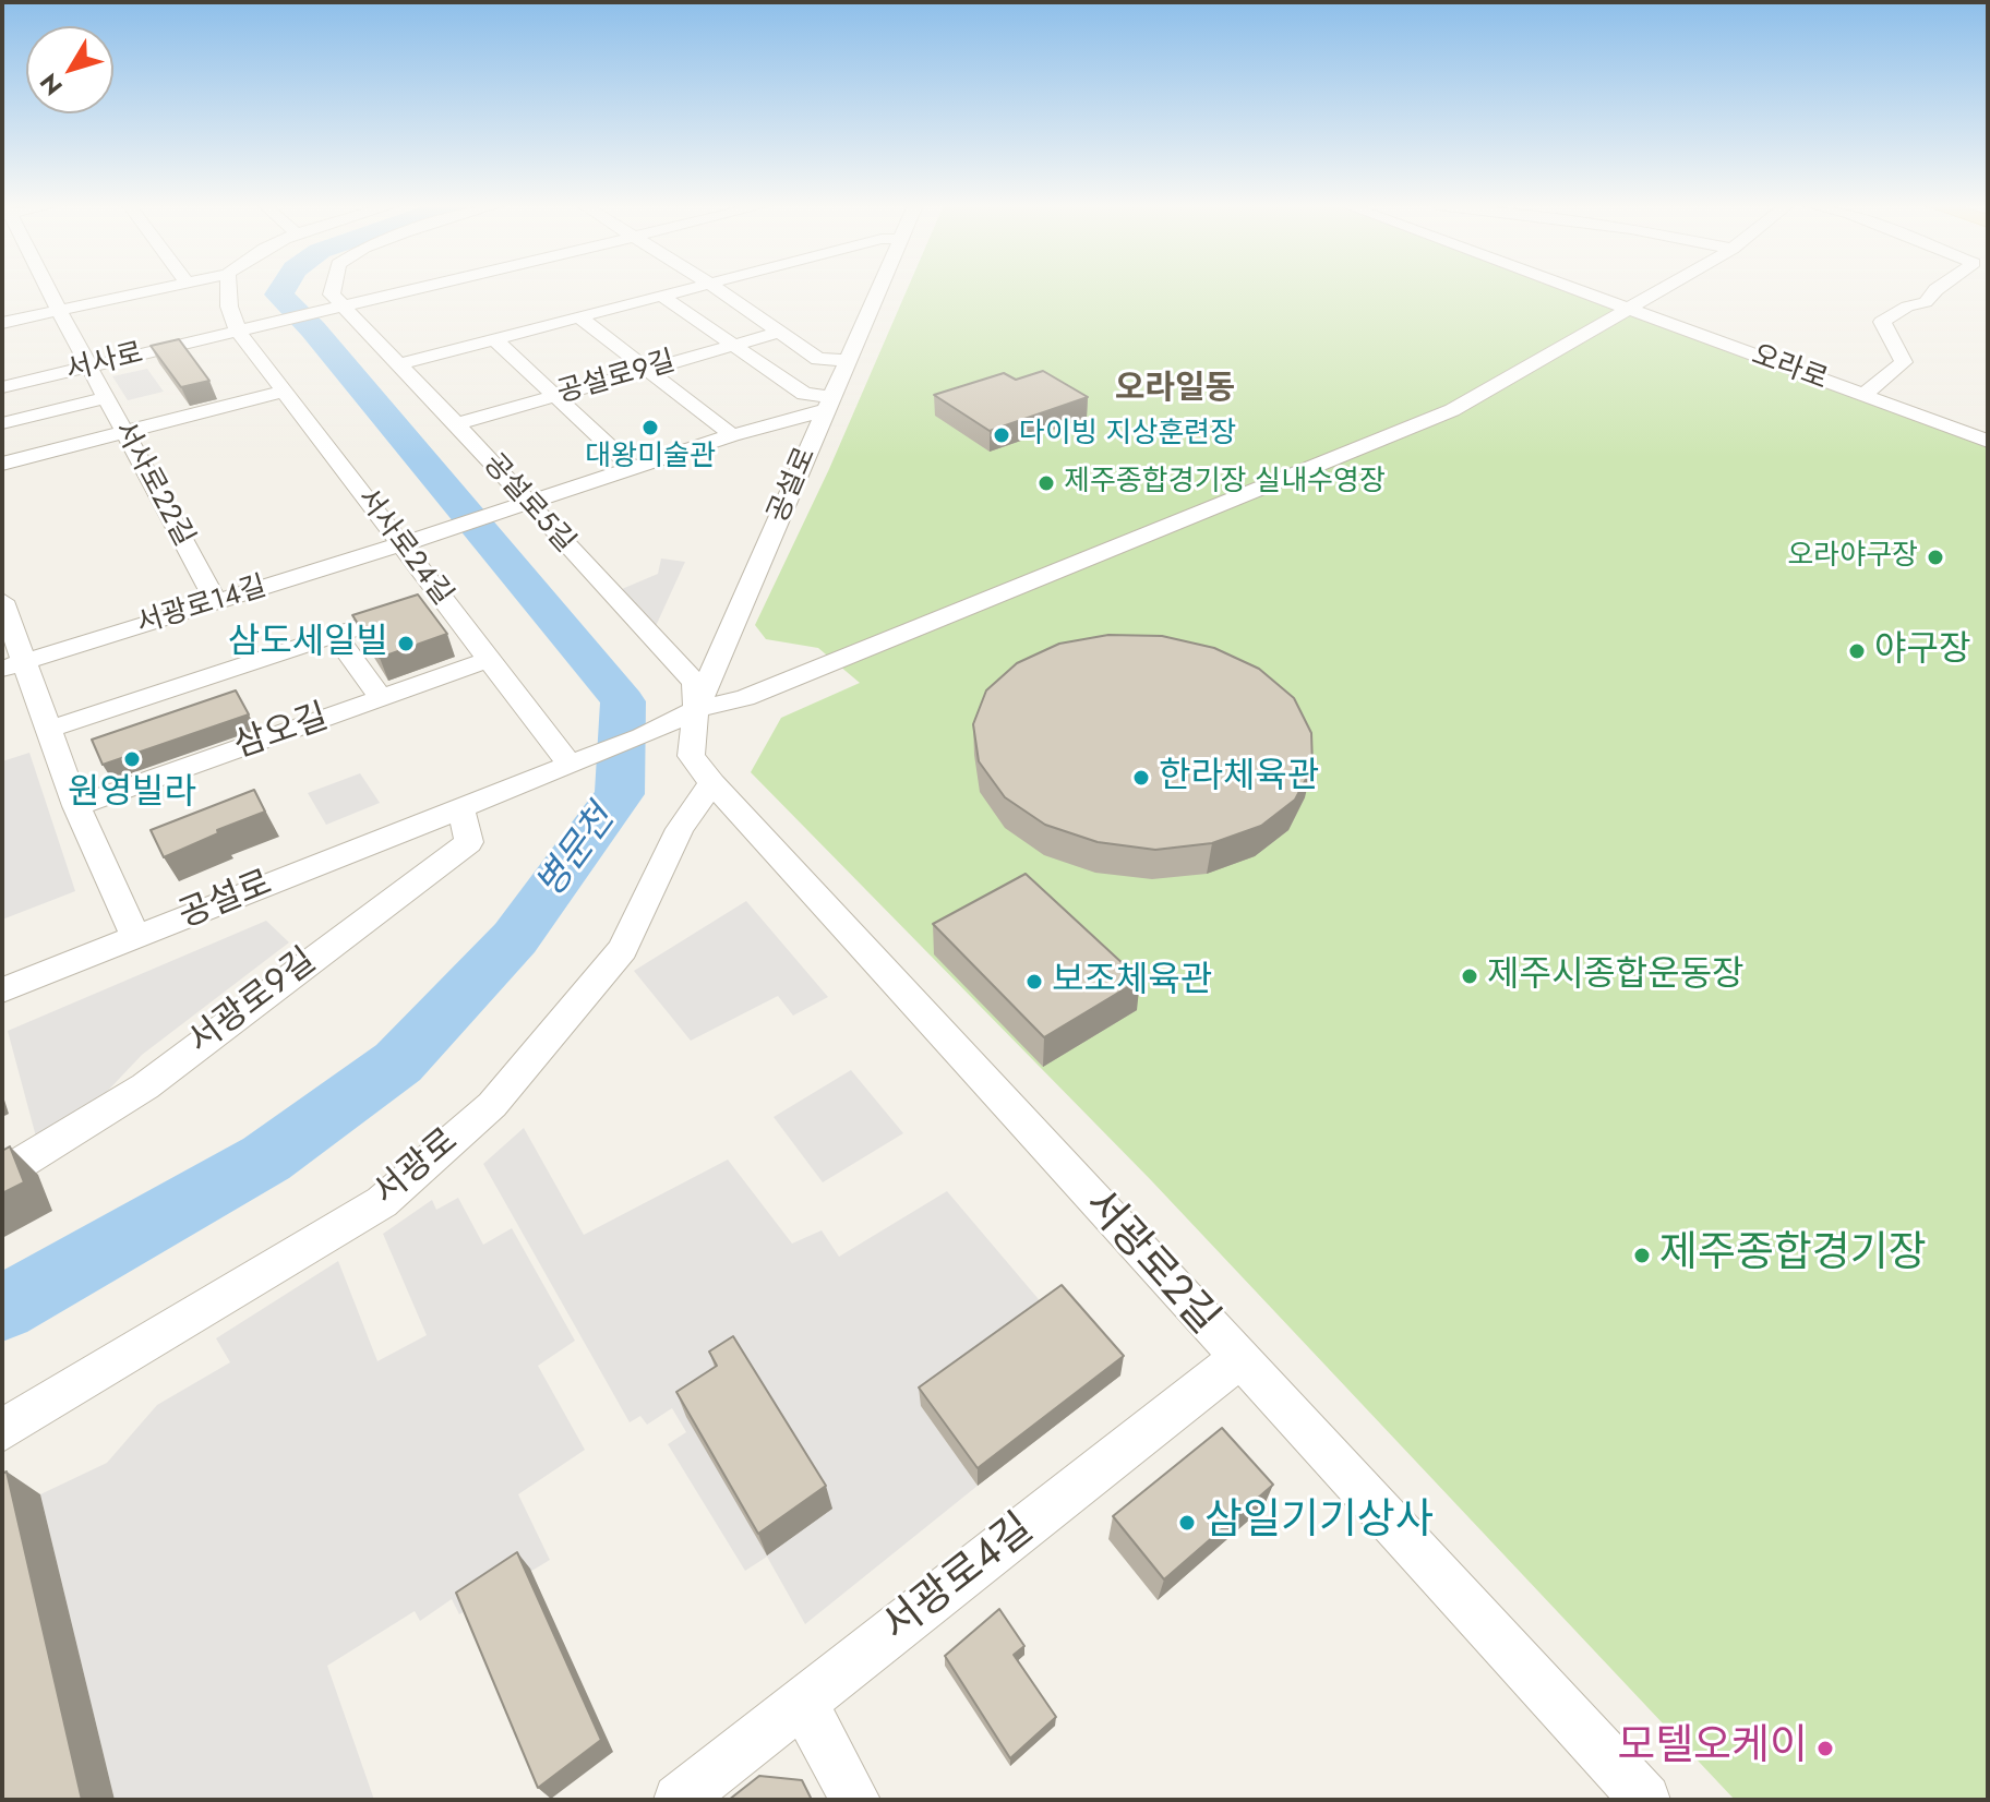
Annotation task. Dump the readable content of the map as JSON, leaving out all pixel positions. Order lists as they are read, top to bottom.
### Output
{
  "streets": {
    "street": [
      "서사로",
      "오라로",
      "공설로9길",
      "서사로22길",
      "공설로",
      "공설로5길",
      "서사로24길",
      "서광로14길",
      "삼오길",
      "서광로9길",
      "서광로",
      "서광로2길",
      "서광로4길"
    ]
  },
  "crossings": [
    ["서사로", "서사로22길"],
    ["서사로", "공설로5길"],
    ["서사로", "서사로24길"],
    ["공설로9길", "공설로5길"],
    ["서사로22길", "서광로14길"],
    ["공설로", "공설로5길"],
    ["공설로", "서사로24길"],
    ["공설로", "서광로14길"],
    ["공설로", "서광로9길"],
    ["공설로", "서광로2길"],
    ["공설로5길", "서광로14길"],
    ["공설로5길", "서광로2길"],
    ["서사로24길", "서광로14길"],
    ["서사로24길", "삼오길"],
    ["서광로", "서광로2길"],
    ["서광로2길", "서광로4길"]
  ],
  "districts": ["오라일동"],
  "water": ["병문천"],
  "places": [
    "대왕미술관",
    "다이빙 지상훈련장",
    "제주종합경기장 실내수영장",
    "오라야구장",
    "삼도세일빌",
    "야구장",
    "원영빌라",
    "한라체육관",
    "제주시종합운동장",
    "보조체육관",
    "제주종합경기장",
    "삼일기기상사",
    "모텔오케이"
  ],
  "north": "bottom left"
}
